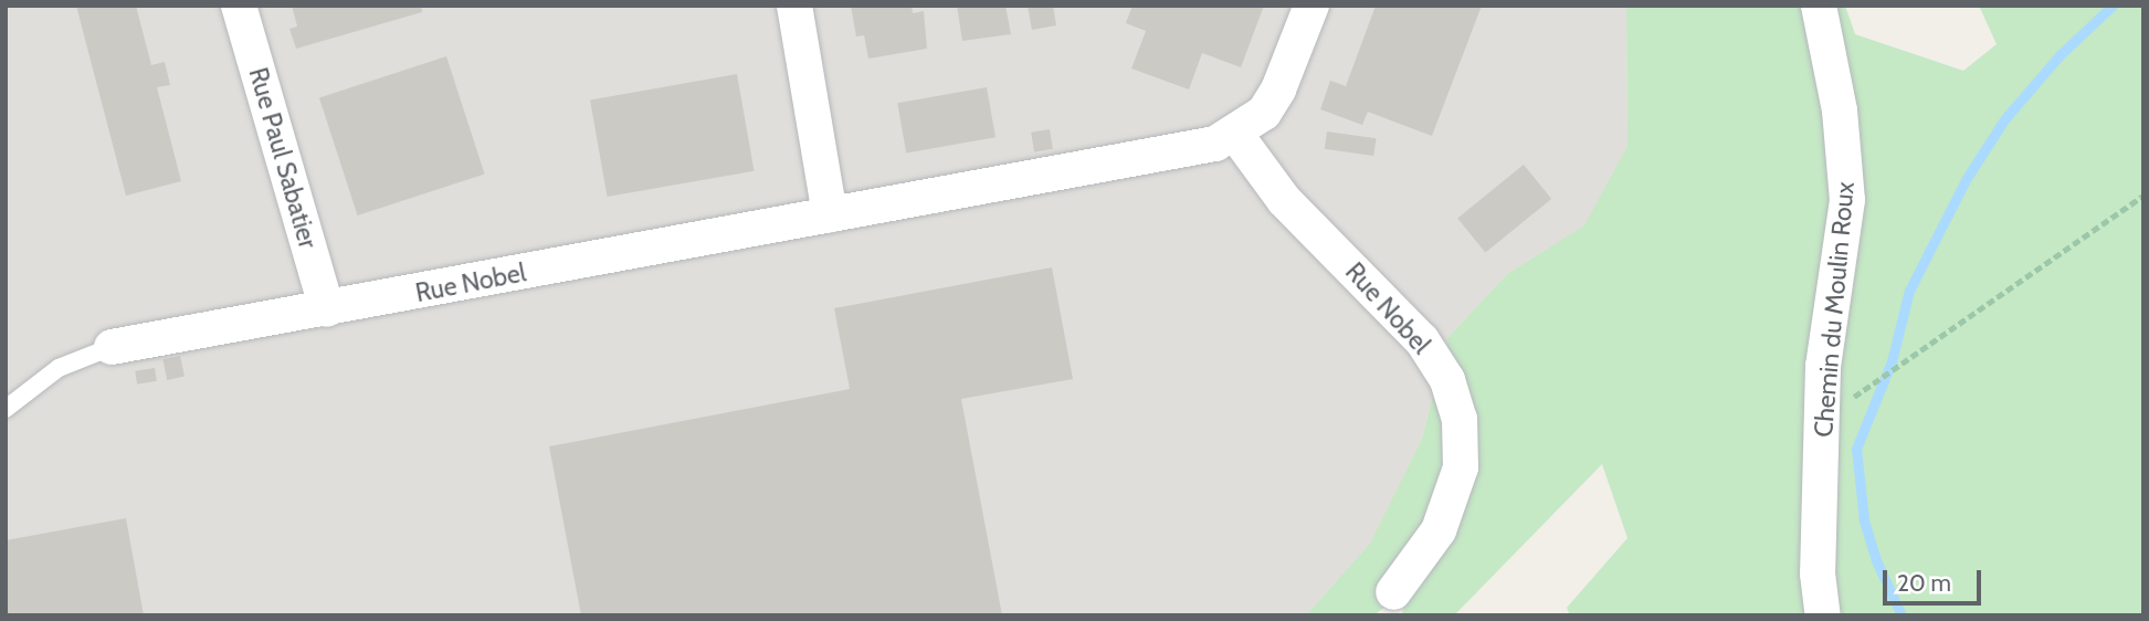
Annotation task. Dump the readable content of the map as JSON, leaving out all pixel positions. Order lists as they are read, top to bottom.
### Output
{
  "streets": {
    "street": ["Rue Paul Sabatier", "Rue Nobel", "Chemin du Moulin Roux"]
  },
  "crossings": [
    ["Rue Paul Sabatier", "Rue Nobel"]
  ],
  "scale_bar": "20 m"
}
